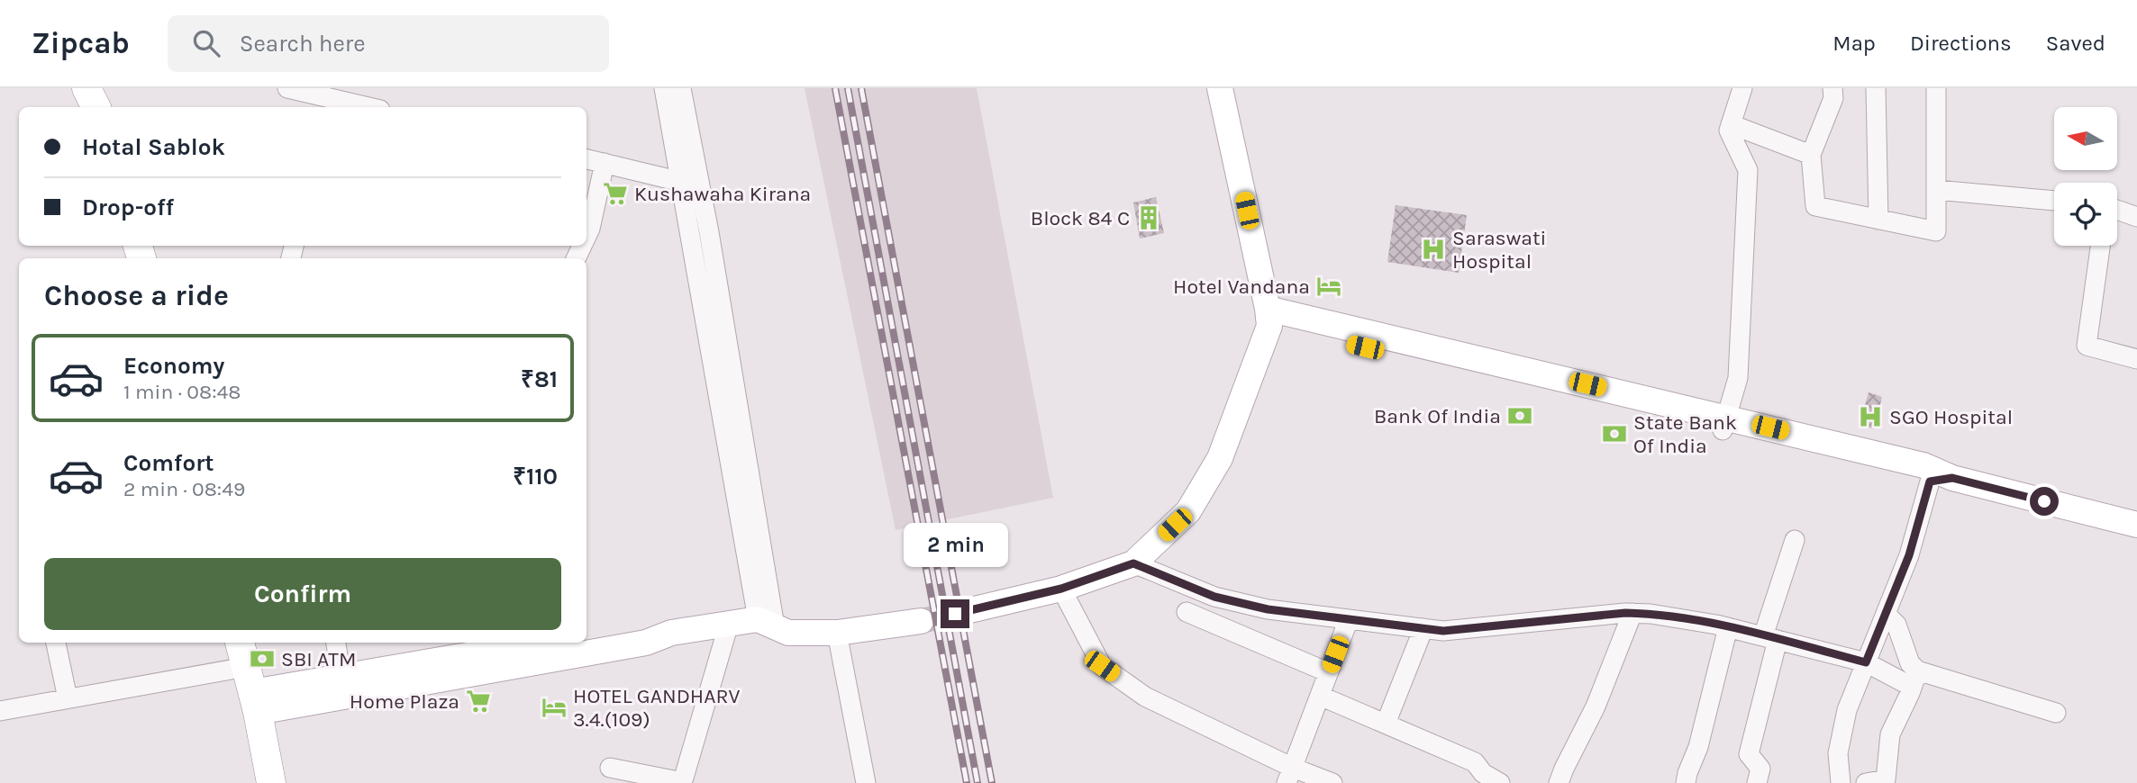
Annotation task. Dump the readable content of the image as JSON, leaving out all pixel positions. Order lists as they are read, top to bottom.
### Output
{
  "places": {
    "supermarket": ["Kushawaha Kirana", "Home Plaza"],
    "building": ["Block 84 C"],
    "hospital": ["Saraswati Hospital", "SGO Hospital"],
    "hotel": ["Hotel Vandana", "HOTEL GANDHARV 3.4.(109)"],
    "bank": ["Bank Of India", "State Bank Of India", "SBI ATM"]
  },
  "north": "left",
  "page": {
    "header": "Zipcab",
    "search": "Search here",
    "nav": ["Map", "Directions", "Saved"],
    "banner": ["Hotal Sablok", "Drop-off"],
    "heading": "Choose a ride",
    "list": [
      {
        "name": "Economy",
        "note": "1 min · 08:48",
        "value": "₹81"
      },
      {
        "name": "Comfort",
        "note": "2 min · 08:49",
        "value": "₹110"
      }
    ],
    "bubble": "2 min",
    "buttons": "Confirm"
  }
}
